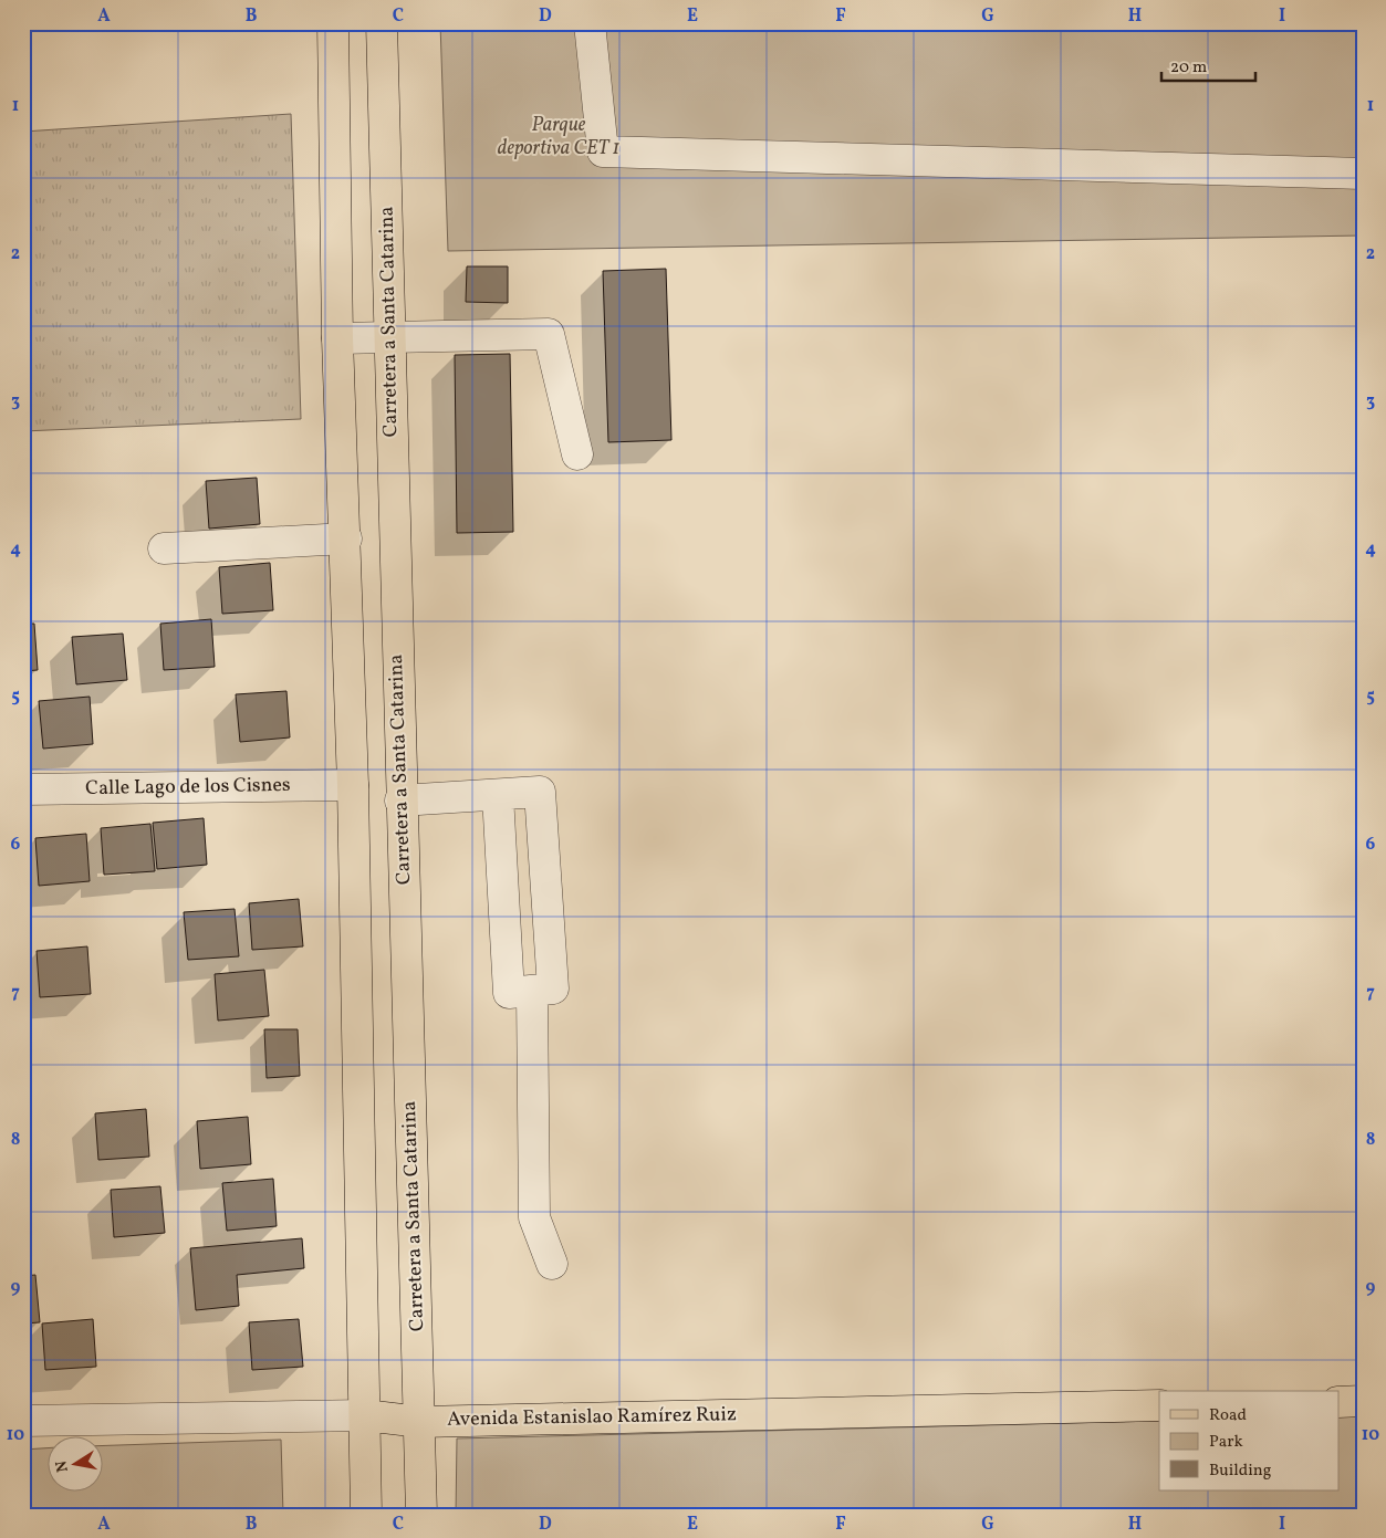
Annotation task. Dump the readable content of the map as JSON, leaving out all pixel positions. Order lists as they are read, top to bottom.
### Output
{
  "streets": {
    "main road": ["Carretera a Santa Catarina", "Avenida Estanislao Ramírez Ruiz"],
    "street": ["Calle Lago de los Cisnes"]
  },
  "crossings": [
    ["Carretera a Santa Catarina", "Avenida Estanislao Ramírez Ruiz"]
  ],
  "parks": ["Parque deportiva CET 1"],
  "legend": ["Road", "Park", "Building"],
  "scale_bar": "20 m",
  "north": "left",
  "grid": {
    "columns": [
      "A",
      "B",
      "C",
      "D",
      "E",
      "F",
      "G",
      "H",
      "I"
    ],
    "rows": [
      "1",
      "2",
      "3",
      "4",
      "5",
      "6",
      "7",
      "8",
      "9",
      "10"
    ]
  }
}
